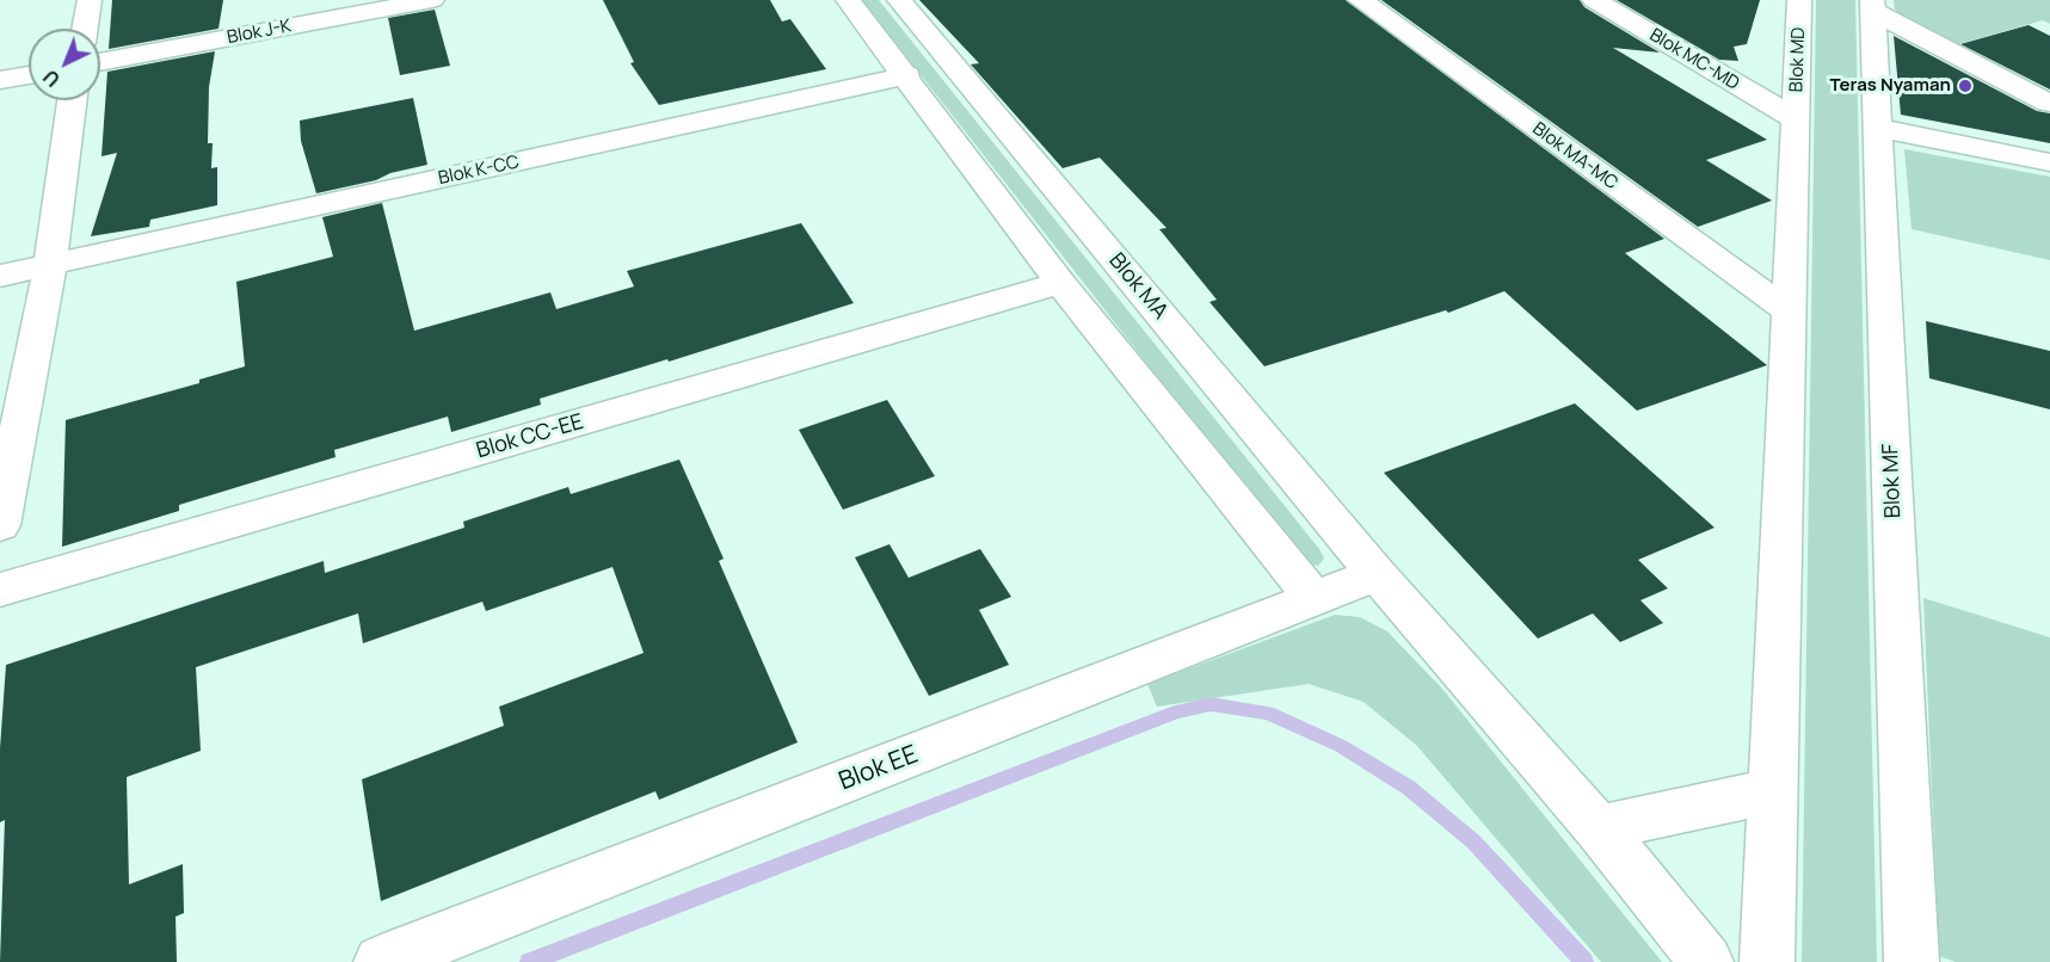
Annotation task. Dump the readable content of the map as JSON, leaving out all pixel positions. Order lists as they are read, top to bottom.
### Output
{
  "streets": {
    "street": [
      "Blok J-K",
      "Blok MC-MD",
      "Blok MD",
      "Blok MA-MC",
      "Blok K-CC",
      "Blok MA",
      "Blok CC-EE",
      "Blok MF",
      "Blok EE"
    ]
  },
  "crossings": [
    ["Blok MC-MD", "Blok MD"],
    ["Blok MD", "Blok MA-MC"],
    ["Blok MA", "Blok EE"]
  ],
  "places": ["Teras Nyaman"],
  "north": "bottom left"
}
